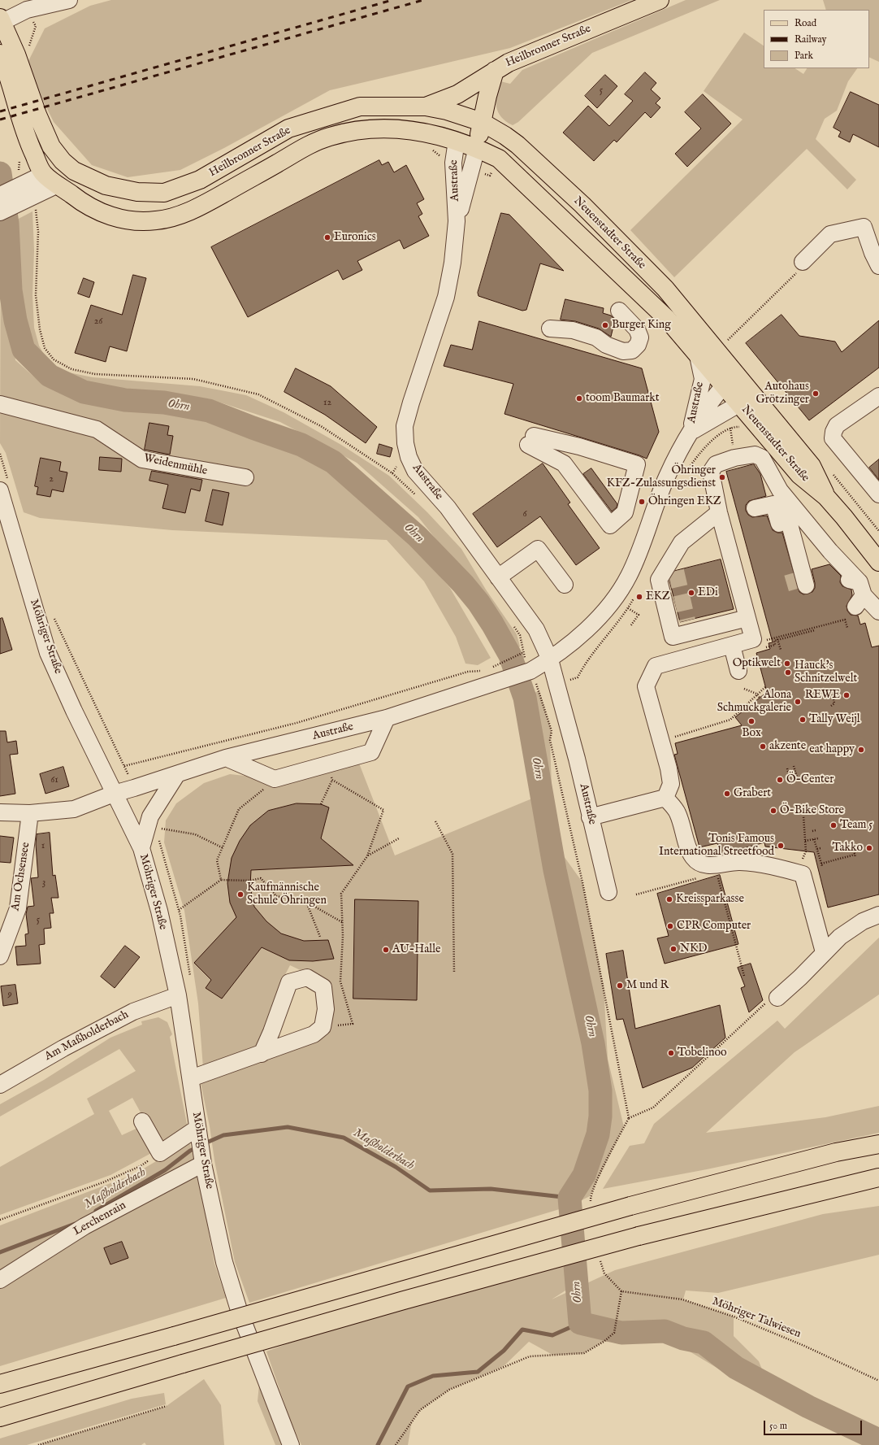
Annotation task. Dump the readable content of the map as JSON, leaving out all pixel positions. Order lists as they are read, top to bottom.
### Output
{
  "streets": {
    "main road": ["Heilbronner Straße", "Neuenstadter Straße"],
    "street": [
      "Austraße",
      "Weidenmühle",
      "Möhriger Straße",
      "Am Ochsensee",
      "Am Maßholderbach",
      "Lerchenrain"
    ],
    "path": ["Möhriger Talwiesen"]
  },
  "crossings": [
    ["Heilbronner Straße", "Austraße"],
    ["Heilbronner Straße", "Neuenstadter Straße"],
    ["Austraße", "Neuenstadter Straße"],
    ["Austraße", "Möhriger Straße"],
    ["Austraße", "Am Ochsensee"],
    ["Möhriger Straße", "Am Maßholderbach"],
    ["Möhriger Straße", "Lerchenrain"]
  ],
  "water": ["Ohrn", "Maßholderbach"],
  "places": [
    "Euronics",
    "Burger King",
    "Autohaus Grötzinger",
    "toom Baumarkt",
    "Öhringer KFZ-Zulassungsdienst",
    "Öhringen EKZ",
    "EDi",
    "EKZ",
    "Optikwelt",
    "Hauck's Schnitzelwelt",
    "REWE",
    "Alona Schmuckgalerie",
    "Tally Weijl",
    "Box",
    "akzente",
    "eat happy",
    "Ö-Center",
    "Grabert",
    "Ö-Bike Store",
    "Team 5",
    "Tonis Famous International Streetfood",
    "Takko",
    "Kaufmännische Schule Öhringen",
    "Kreissparkasse",
    "CPR Computer",
    "NKD",
    "AU-Halle",
    "M und R",
    "Tobelinoo"
  ],
  "house_numbers": [
    "5",
    "26",
    "12",
    "2",
    "6",
    "61",
    "1",
    "3",
    "5",
    "9"
  ],
  "legend": ["Road", "Railway", "Park"],
  "scale_bar": "50 m"
}
